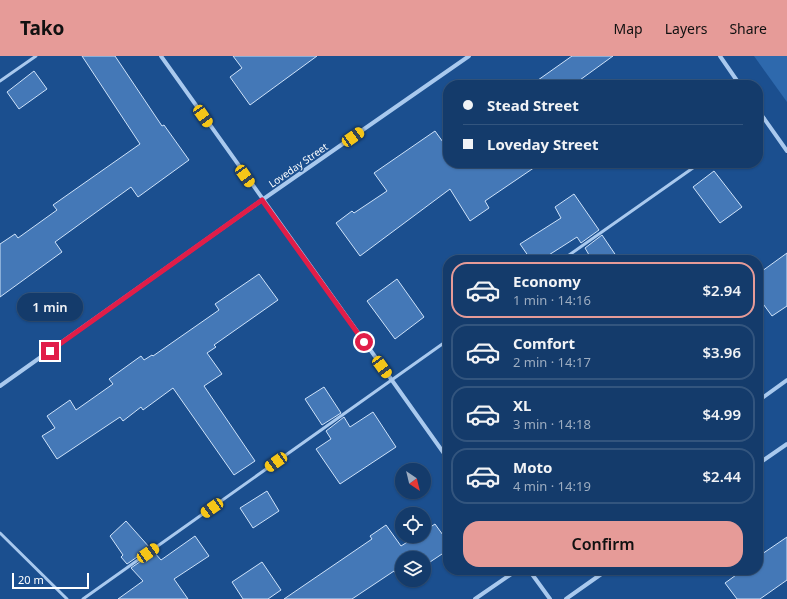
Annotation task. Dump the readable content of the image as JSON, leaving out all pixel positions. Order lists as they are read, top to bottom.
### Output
{
  "streets": {
    "street": ["Loveday Street"]
  },
  "scale_bar": "20 m",
  "north": "bottom right",
  "page": {
    "header": "Tako",
    "nav": ["Map", "Layers", "Share"],
    "banner": ["Stead Street", "Loveday Street"],
    "list": [
      {
        "name": "Economy",
        "note": "1 min · 14:16",
        "value": "$2.94"
      },
      {
        "name": "Comfort",
        "note": "2 min · 14:17",
        "value": "$3.96"
      },
      {
        "name": "XL",
        "note": "3 min · 14:18",
        "value": "$4.99"
      },
      {
        "name": "Moto",
        "note": "4 min · 14:19",
        "value": "$2.44"
      }
    ],
    "bubble": "1 min",
    "buttons": "Confirm",
    "scale": "20 m"
  }
}
